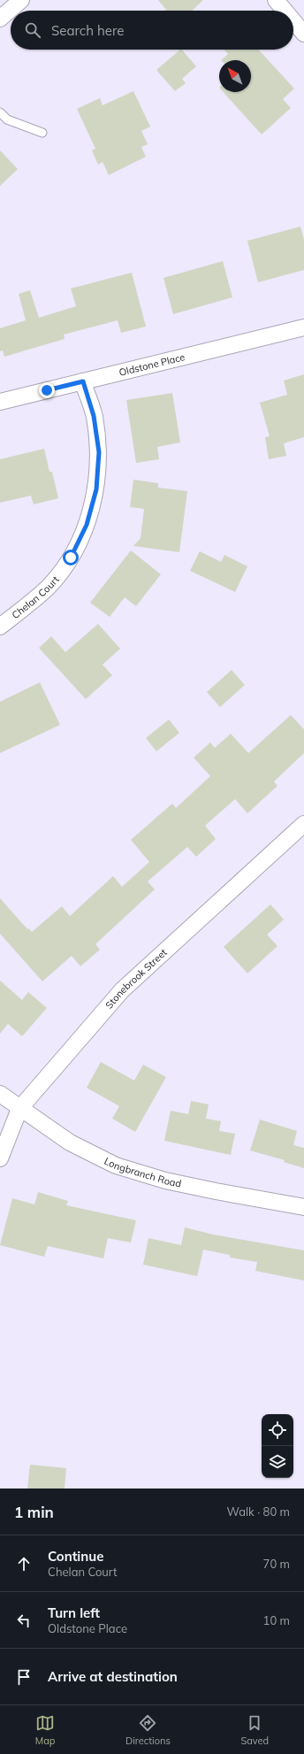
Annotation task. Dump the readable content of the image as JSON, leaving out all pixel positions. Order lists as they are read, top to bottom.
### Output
{
  "streets": {
    "street": [
      "Oldstone Place",
      "Chelan Court",
      "Stonebrook Street",
      "Longbranch Road"
    ]
  },
  "crossings": [
    ["Oldstone Place", "Chelan Court"],
    ["Stonebrook Street", "Longbranch Road"]
  ],
  "north": "top left",
  "page": {
    "search": "Search here",
    "heading": ["1 min", "Walk · 80 m"],
    "list": [
      ["Continue", "Chelan Court", "70 m"],
      ["Turn left", "Oldstone Place", "10 m"],
      "Arrive at destination"
    ],
    "nav": ["Map", "Directions", "Saved"]
  }
}
